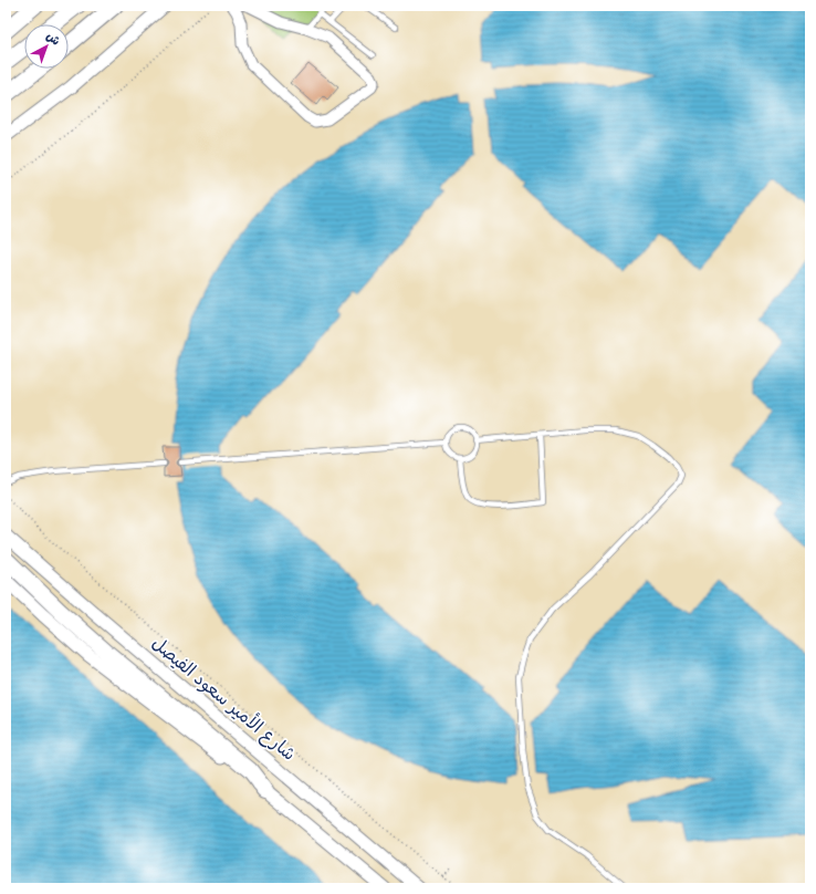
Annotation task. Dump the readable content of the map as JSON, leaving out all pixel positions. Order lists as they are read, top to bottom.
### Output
{
  "streets": {
    "street": ["شارع الأمير سعود الفيصل"]
  },
  "north": "top right"
}
